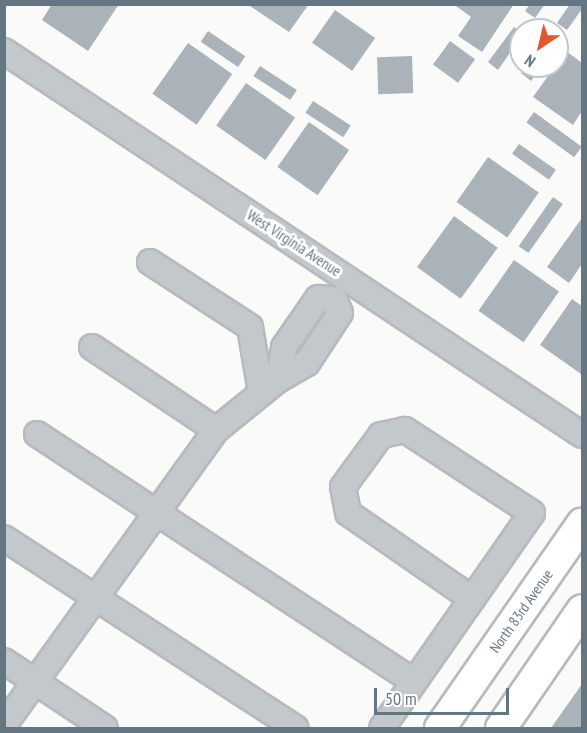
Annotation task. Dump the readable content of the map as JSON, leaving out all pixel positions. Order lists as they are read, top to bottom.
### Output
{
  "streets": {
    "main road": ["North 83rd Avenue"],
    "street": ["West Virginia Avenue"]
  },
  "scale_bar": "50 m",
  "north": "bottom left"
}
